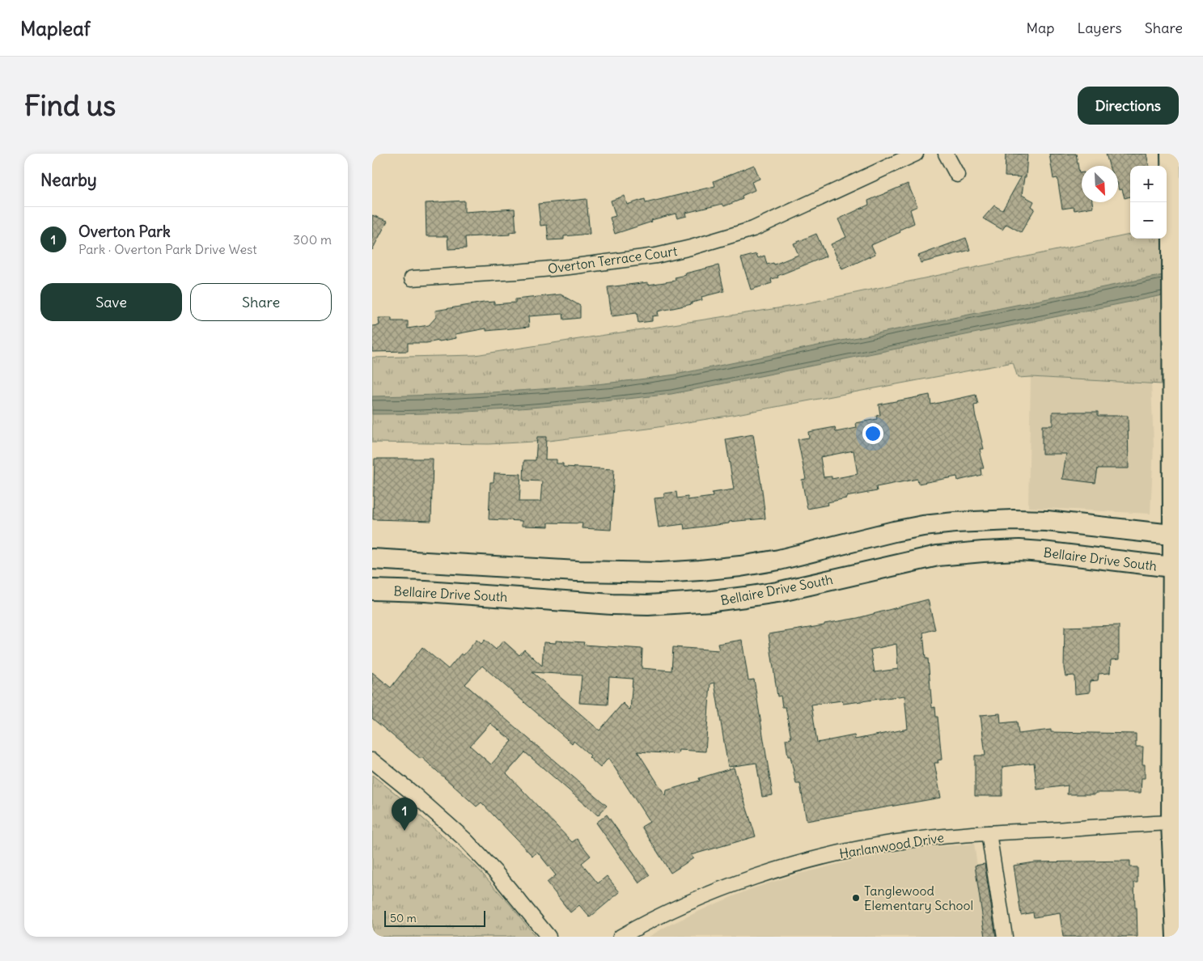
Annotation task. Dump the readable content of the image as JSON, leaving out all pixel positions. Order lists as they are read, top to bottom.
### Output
{
  "streets": {
    "main road": ["Bellaire Drive South"],
    "street": ["Overton Terrace Court", "Harlanwood Drive"]
  },
  "places": ["Tanglewood Elementary School"],
  "scale_bar": "50 m",
  "north": "bottom right",
  "page": {
    "header": "Mapleaf",
    "nav": ["Map", "Layers", "Share"],
    "buttons": [
      "Directions",
      ["Save", "Share"]
    ],
    "title": "Find us",
    "heading": "Nearby",
    "map_buttons": ["+", "−"],
    "list": [
      {
        "mark": "1",
        "name": "Overton Park",
        "note": "Park · Overton Park Drive West",
        "value": "300 m"
      }
    ],
    "pins": "1",
    "scale": "50 m"
  }
}
